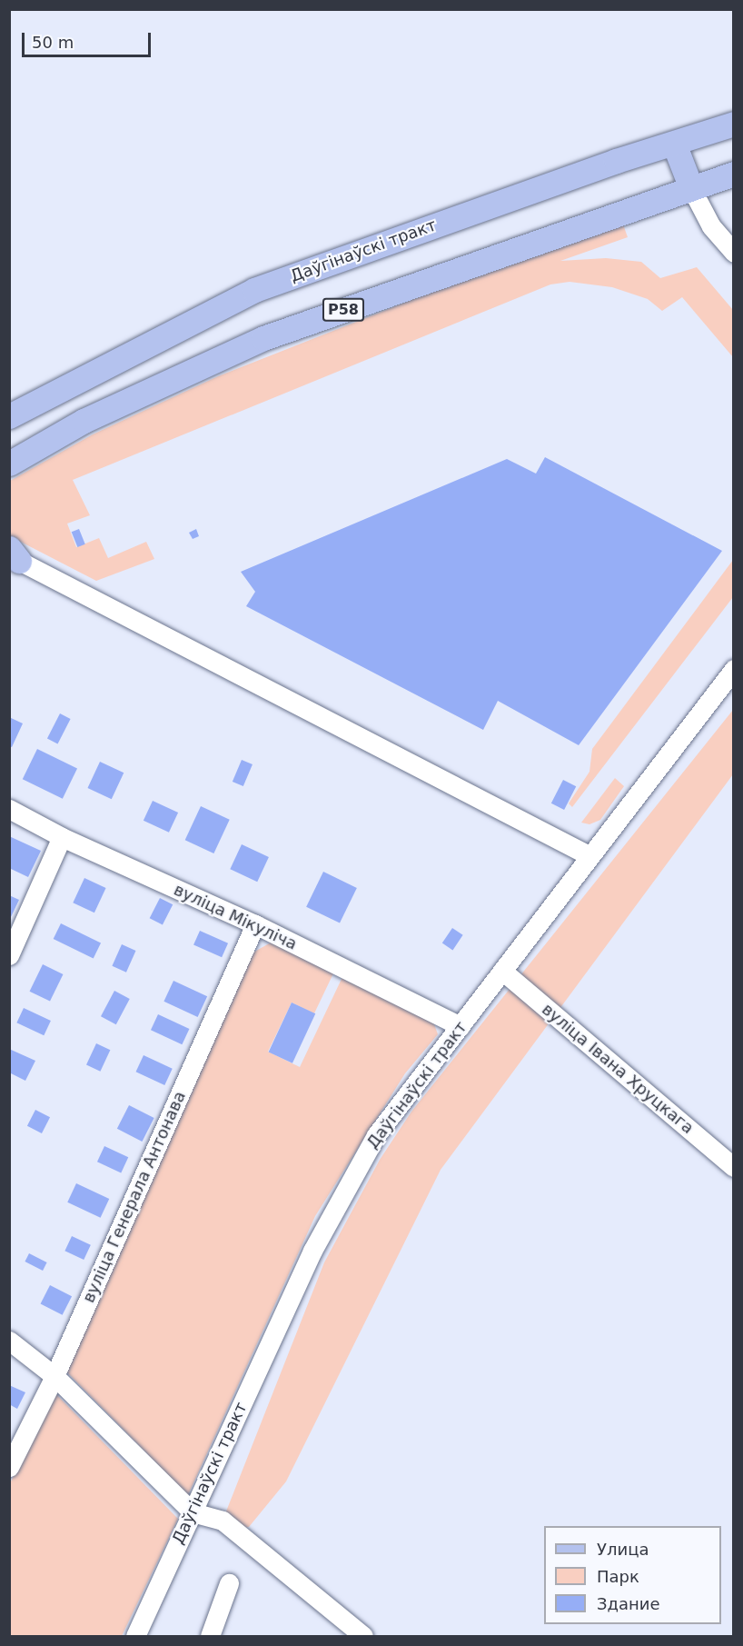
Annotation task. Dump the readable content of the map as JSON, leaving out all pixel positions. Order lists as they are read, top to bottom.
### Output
{
  "streets": {
    "main road": ["Даўгінаўскі тракт", "Р58"],
    "street": ["вуліца Мікуліча", "вуліца Івана Хруцкага", "вуліца Генерала Антонава"]
  },
  "crossings": [
    ["Даўгінаўскі тракт", "вуліца Мікуліча"],
    ["Даўгінаўскі тракт", "вуліца Івана Хруцкага"],
    ["вуліца Мікуліча", "вуліца Генерала Антонава"]
  ],
  "legend": ["Улица", "Парк", "Здание"],
  "scale_bar": "50 m"
}
